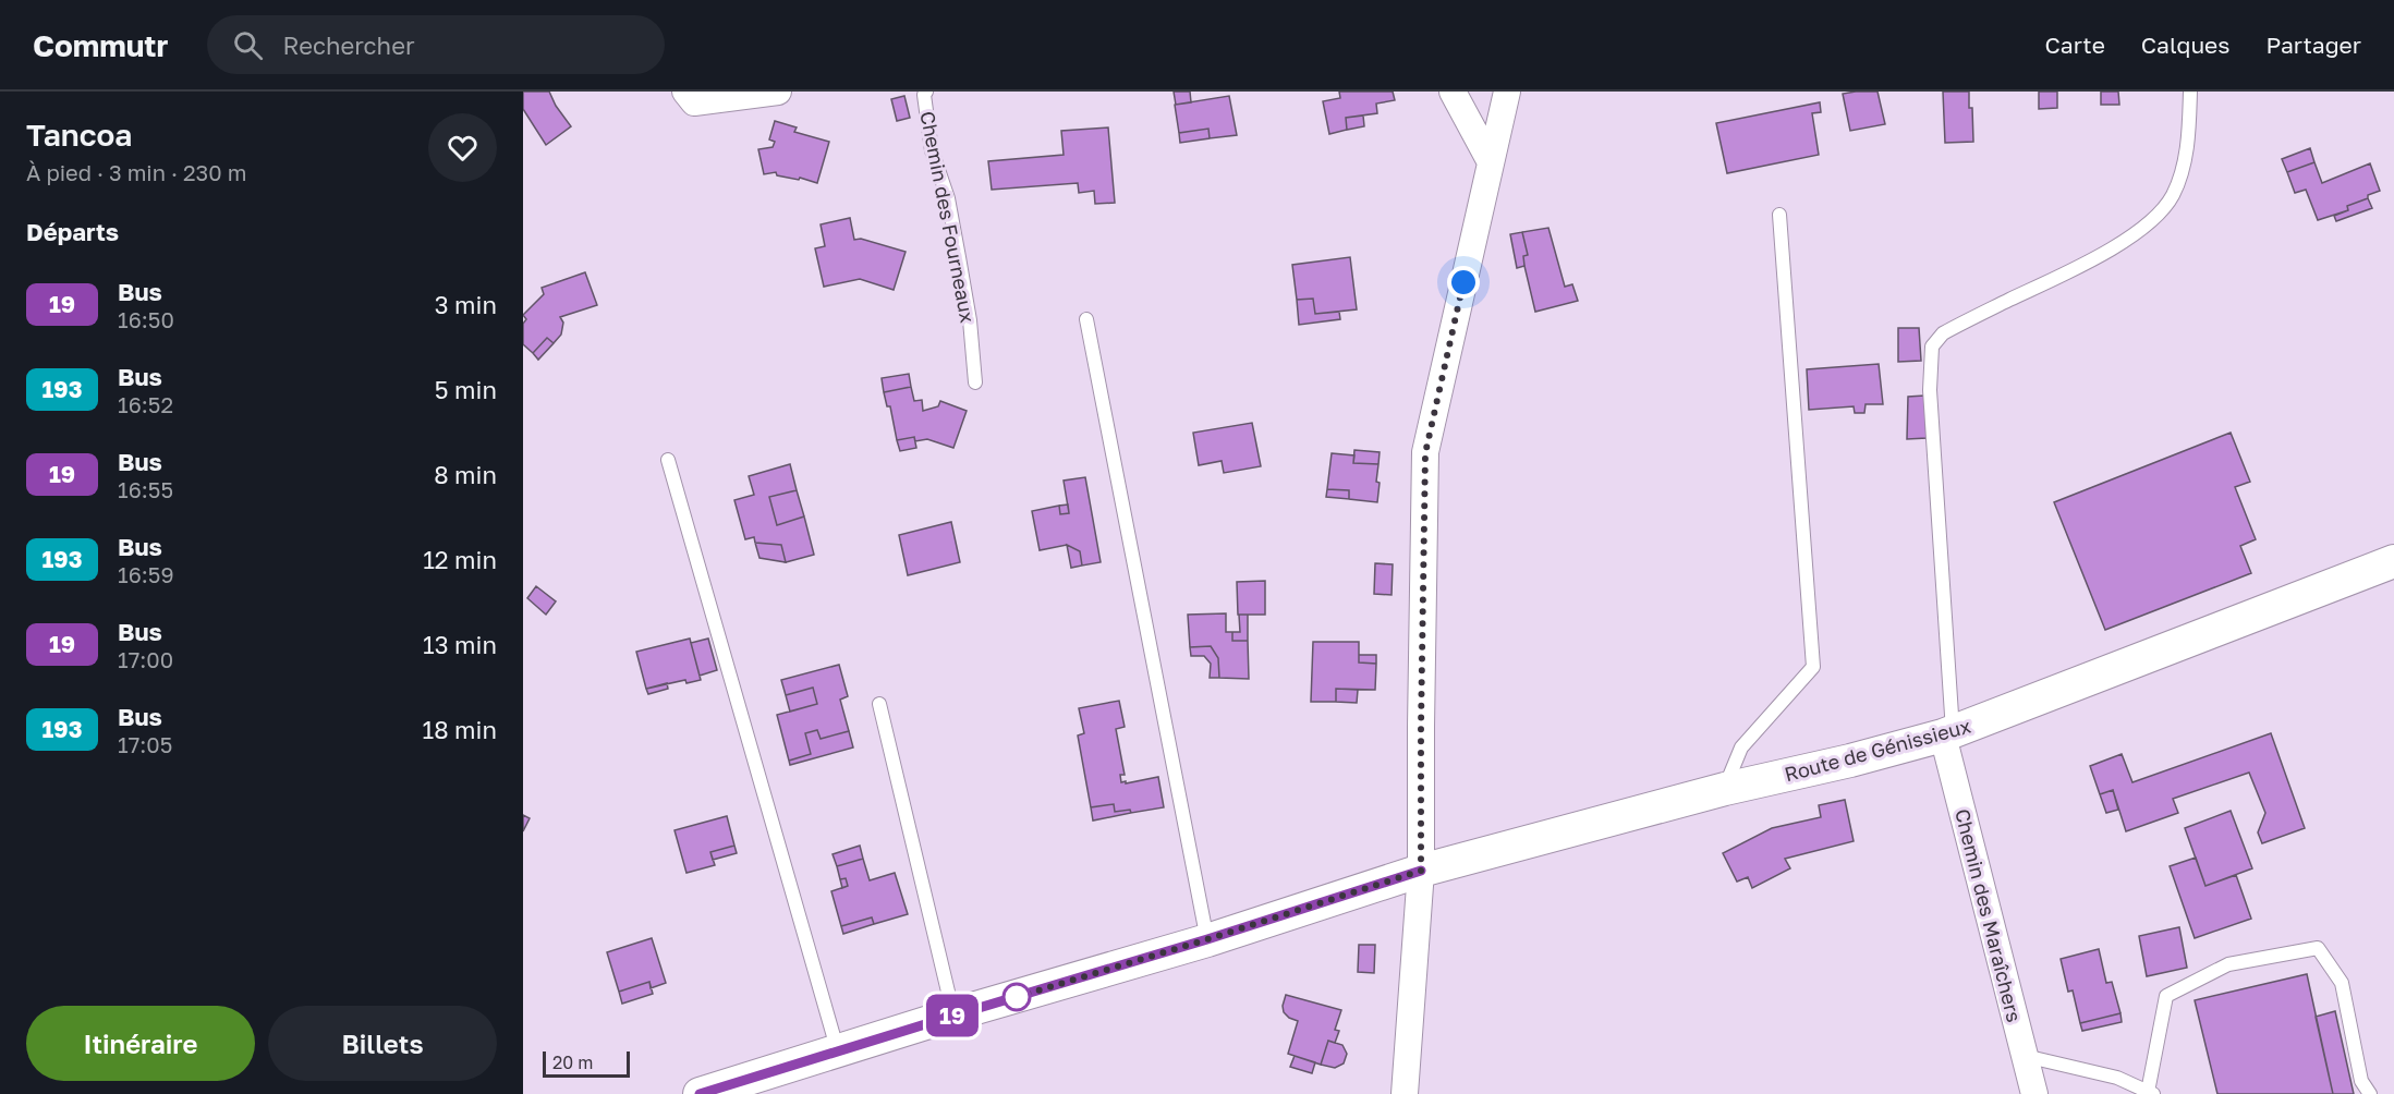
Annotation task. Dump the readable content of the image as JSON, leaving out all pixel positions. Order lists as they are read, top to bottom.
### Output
{
  "streets": {
    "street": ["Route de Génissieux", "Chemin des Maraîchers"],
    "lane": ["Chemin des Fourneaux"]
  },
  "crossings": [
    ["Route de Génissieux", "Chemin des Maraîchers"]
  ],
  "lines": ["bus line 19"],
  "scale_bar": "20 m",
  "page": {
    "header": "Commutr",
    "search": "Rechercher",
    "nav": ["Carte", "Calques", "Partager"],
    "heading": [
      ["Tancoa", "À pied · 3 min · 230 m"],
      "Départs"
    ],
    "on_map": "19",
    "list": [
      {
        "mark": "19",
        "name": "Bus",
        "note": "16:50",
        "value": "3 min"
      },
      {
        "mark": "193",
        "name": "Bus",
        "note": "16:52",
        "value": "5 min"
      },
      {
        "mark": "19",
        "name": "Bus",
        "note": "16:55",
        "value": "8 min"
      },
      {
        "mark": "193",
        "name": "Bus",
        "note": "16:59",
        "value": "12 min"
      },
      {
        "mark": "19",
        "name": "Bus",
        "note": "17:00",
        "value": "13 min"
      },
      {
        "mark": "193",
        "name": "Bus",
        "note": "17:05",
        "value": "18 min"
      }
    ],
    "buttons": ["Itinéraire", "Billets"],
    "scale": "20 m"
  }
}
